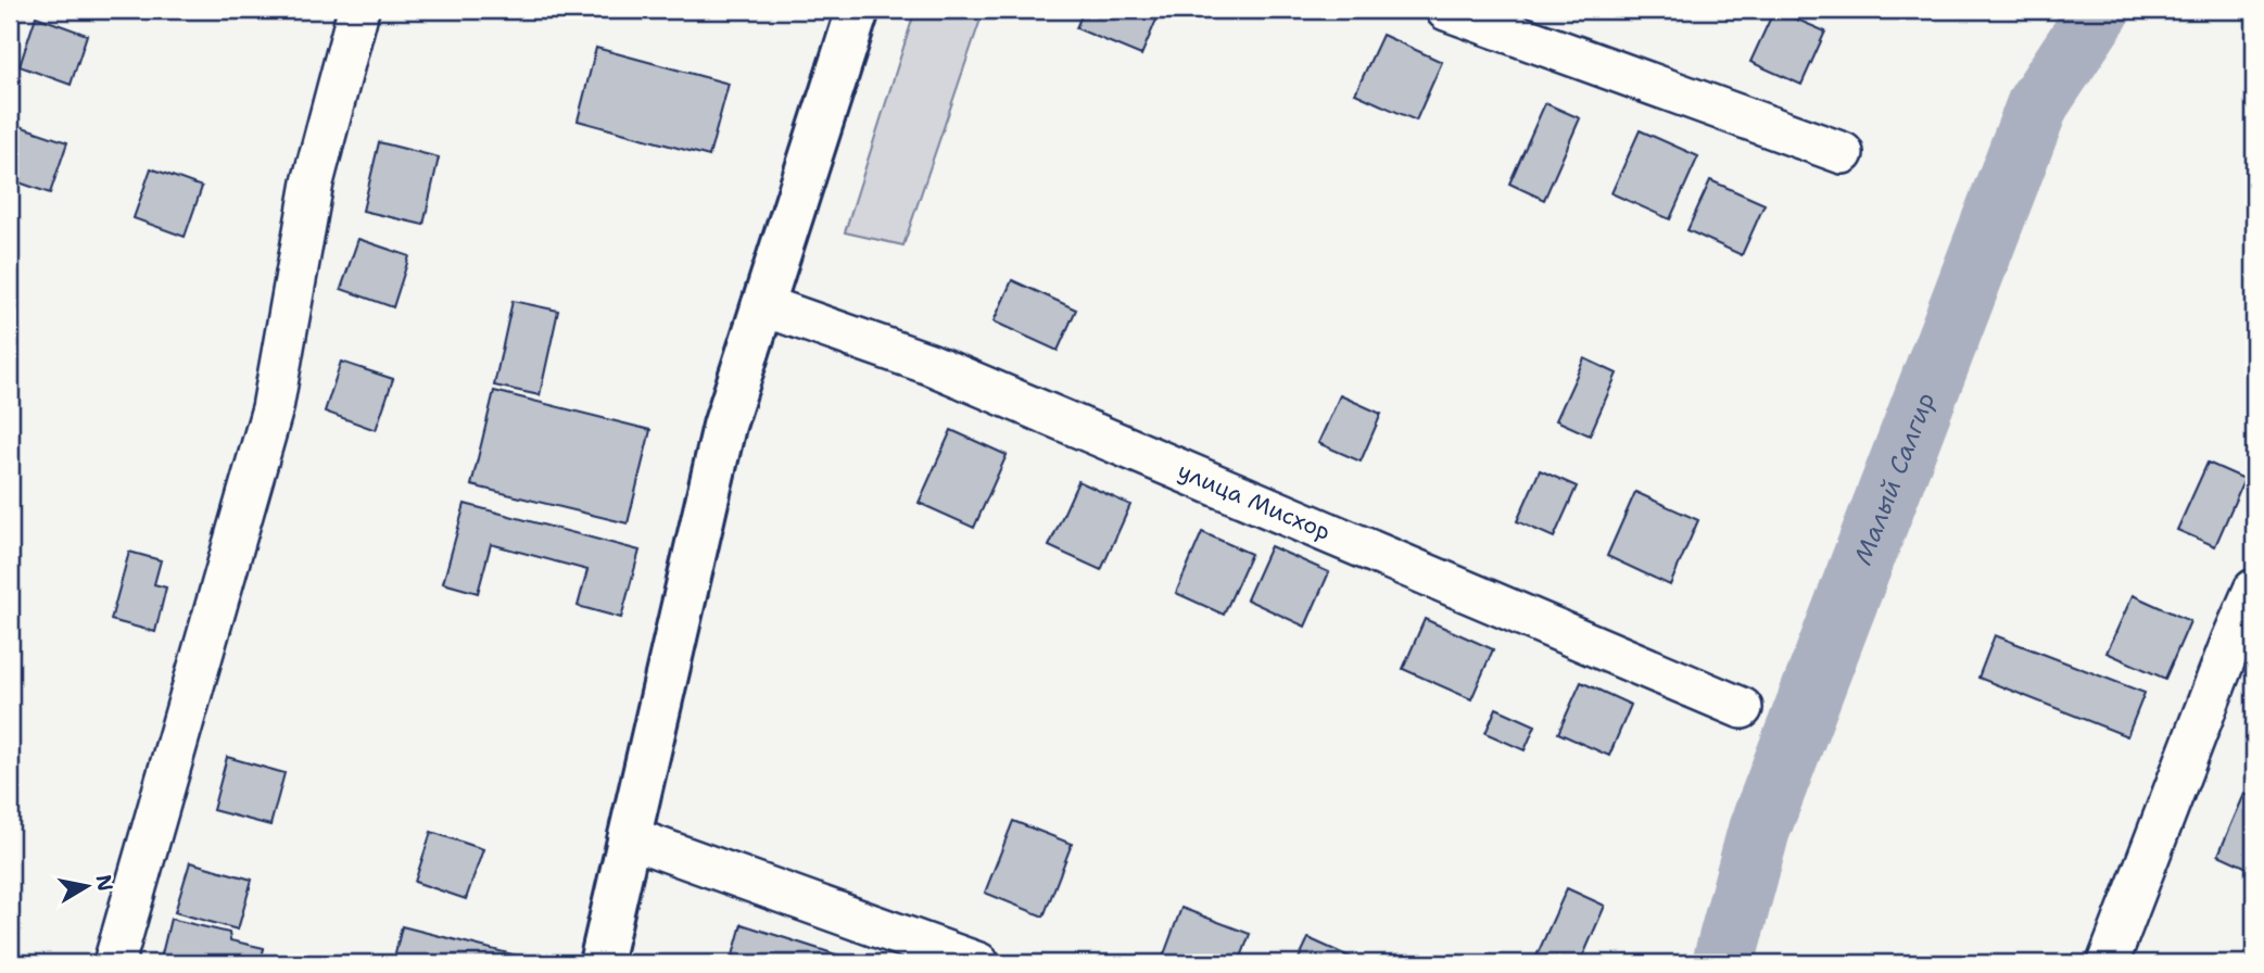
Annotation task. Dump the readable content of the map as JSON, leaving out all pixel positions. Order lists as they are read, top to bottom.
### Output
{
  "streets": {
    "street": ["улица Мисхор"]
  },
  "water": ["Малый Салгир"],
  "north": "right"
}
